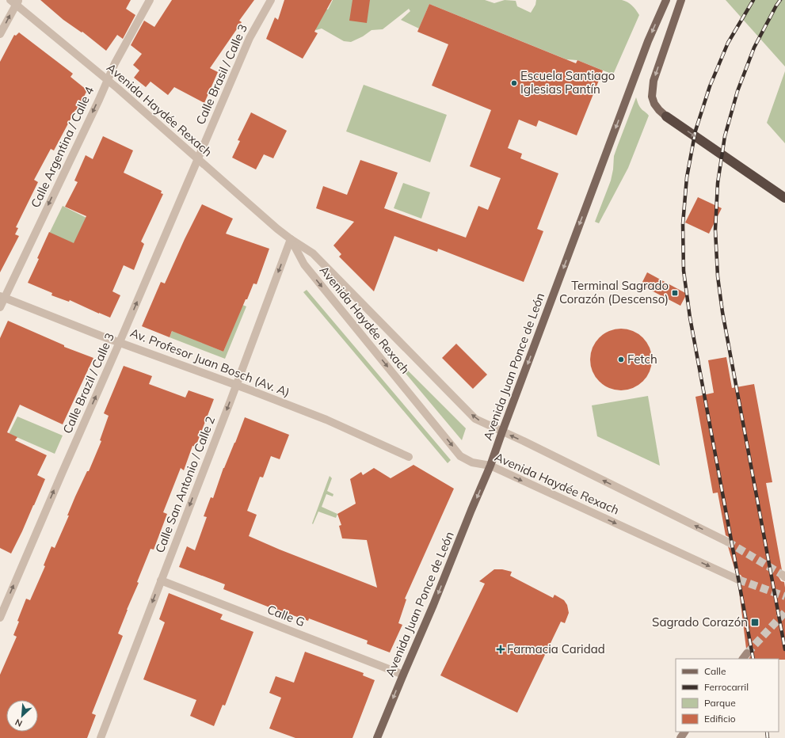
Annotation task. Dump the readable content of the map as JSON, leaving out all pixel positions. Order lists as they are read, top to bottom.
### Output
{
  "streets": {
    "main road": ["Avenida Juan Ponce de León"],
    "street": [
      "Calle Brasil / Calle 3",
      "Avenida Haydée Rexach",
      "Calle Argentina / Calle 4",
      "Av. Profesor Juan Bosch (Av. A)",
      "Calle Brazil / Calle 3",
      "Calle San Antonio / Calle 2",
      "Calle G"
    ]
  },
  "crossings": [
    ["Calle Brasil / Calle 3", "Avenida Haydée Rexach"],
    ["Calle Brasil / Calle 3", "Calle Brazil / Calle 3"],
    ["Avenida Haydée Rexach", "Calle Argentina / Calle 4"],
    ["Avenida Haydée Rexach", "Avenida Juan Ponce de León"],
    ["Avenida Haydée Rexach", "Calle Brazil / Calle 3"],
    ["Avenida Haydée Rexach", "Calle San Antonio / Calle 2"],
    ["Calle Argentina / Calle 4", "Av. Profesor Juan Bosch (Av. A)"],
    ["Av. Profesor Juan Bosch (Av. A)", "Calle Brazil / Calle 3"],
    ["Av. Profesor Juan Bosch (Av. A)", "Calle San Antonio / Calle 2"],
    ["Avenida Juan Ponce de León", "Calle G"],
    ["Calle San Antonio / Calle 2", "Calle G"]
  ],
  "one_way": [
    "Calle Argentina / Calle 4",
    "Avenida Juan Ponce de León",
    "Calle Brazil / Calle 3",
    "Calle San Antonio / Calle 2"
  ],
  "places": {
    "other": ["Escuela Santiago Iglesias Pantín", "Fetch"],
    "transit": ["Terminal Sagrado Corazón (Descenso)", "Sagrado Corazón"],
    "health": ["Farmacia Caridad"]
  },
  "legend": [
    "Calle",
    "Ferrocarril",
    "Parque",
    "Edificio"
  ],
  "north": "bottom left"
}
